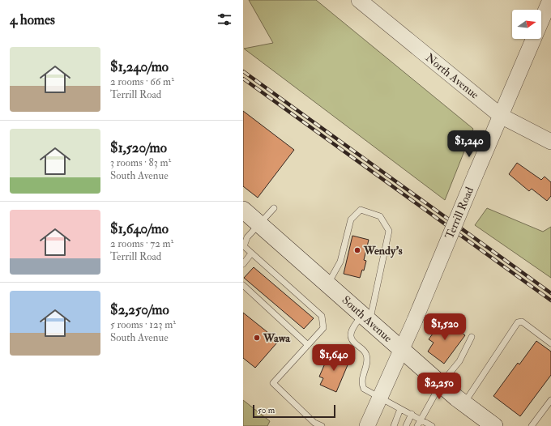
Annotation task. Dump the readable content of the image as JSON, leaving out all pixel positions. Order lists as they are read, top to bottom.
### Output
{
  "streets": {
    "main road": ["South Avenue"],
    "street": ["North Avenue", "Terrill Road"]
  },
  "crossings": [
    ["North Avenue", "Terrill Road"],
    ["Terrill Road", "South Avenue"]
  ],
  "places": ["Wendy's", "Wawa"],
  "scale_bar": "50 m",
  "north": "right",
  "page": {
    "heading": "4 homes",
    "list": [
      {
        "name": "$1,240/mo",
        "note": "2 rooms · 66 m² · Terrill Road"
      },
      {
        "name": "$1,520/mo",
        "note": "3 rooms · 83 m² · South Avenue"
      },
      {
        "name": "$1,640/mo",
        "note": "2 rooms · 72 m² · Terrill Road"
      },
      {
        "name": "$2,250/mo",
        "note": "5 rooms · 123 m² · South Avenue"
      }
    ],
    "price": [
      "$1,240",
      "$1,520",
      "$1,640",
      "$2,250"
    ],
    "scale": "50 m"
  }
}
